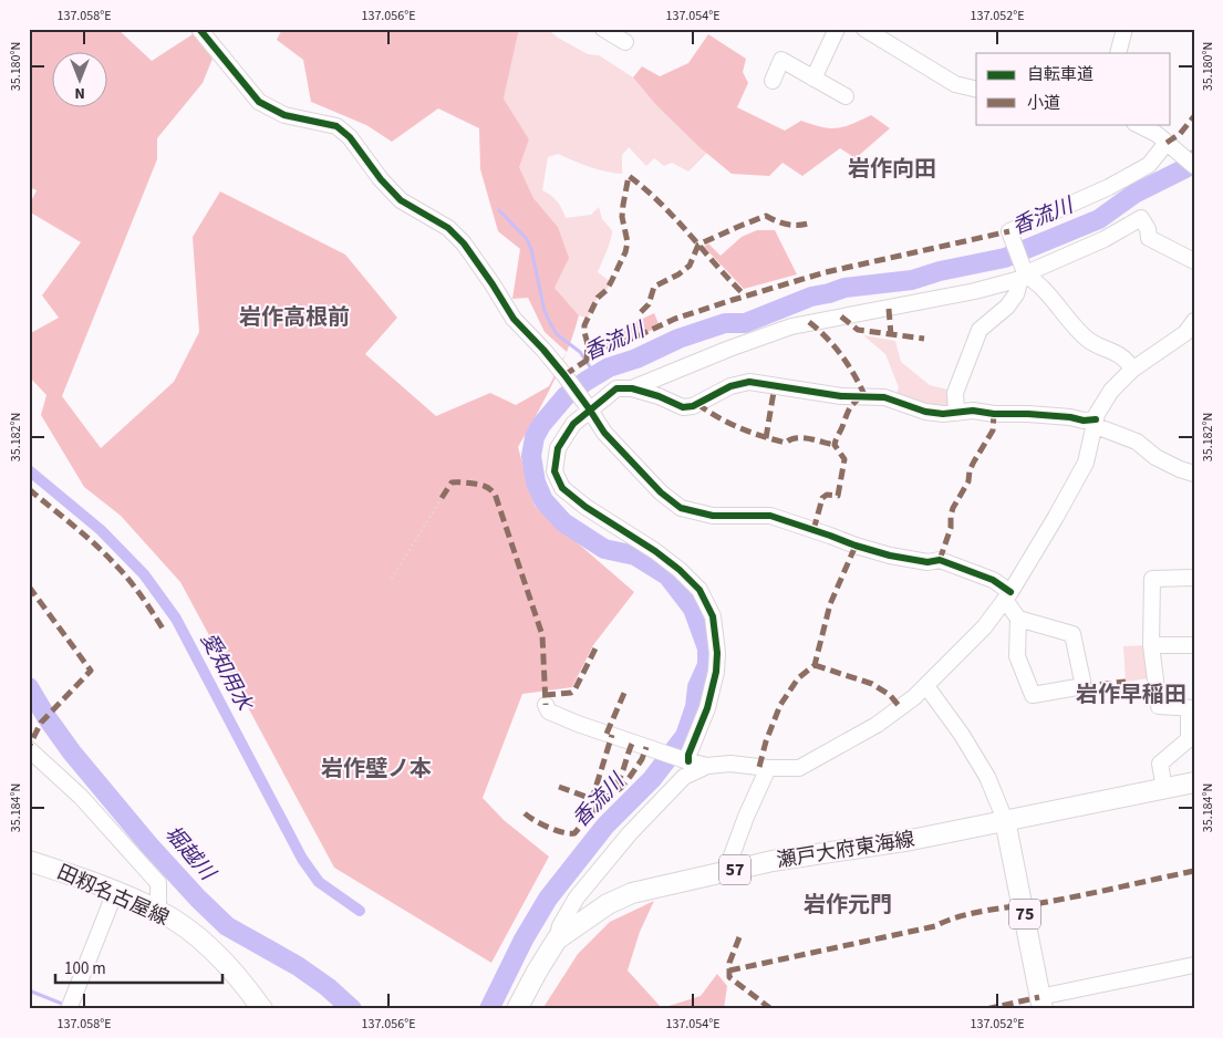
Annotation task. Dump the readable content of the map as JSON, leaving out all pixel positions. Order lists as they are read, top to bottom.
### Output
{
  "streets": {
    "main road": [
      "瀬戸大府東海線",
      "57",
      "田籾名古屋線",
      "75"
    ]
  },
  "crossings": [
    ["瀬戸大府東海線", "75"]
  ],
  "districts": [
    "岩作向田",
    "岩作高根前",
    "岩作早稲田",
    "岩作壁ノ本",
    "岩作元門"
  ],
  "water": ["香流川", "愛知用水", "堀越川"],
  "legend": ["自転車道", "小道"],
  "scale_bar": "100 m",
  "north": "bottom",
  "coordinates": [
    "137.058°E",
    "137.056°E",
    "137.054°E",
    "137.052°E",
    "35.180°N",
    "35.182°N",
    "35.184°N"
  ]
}
